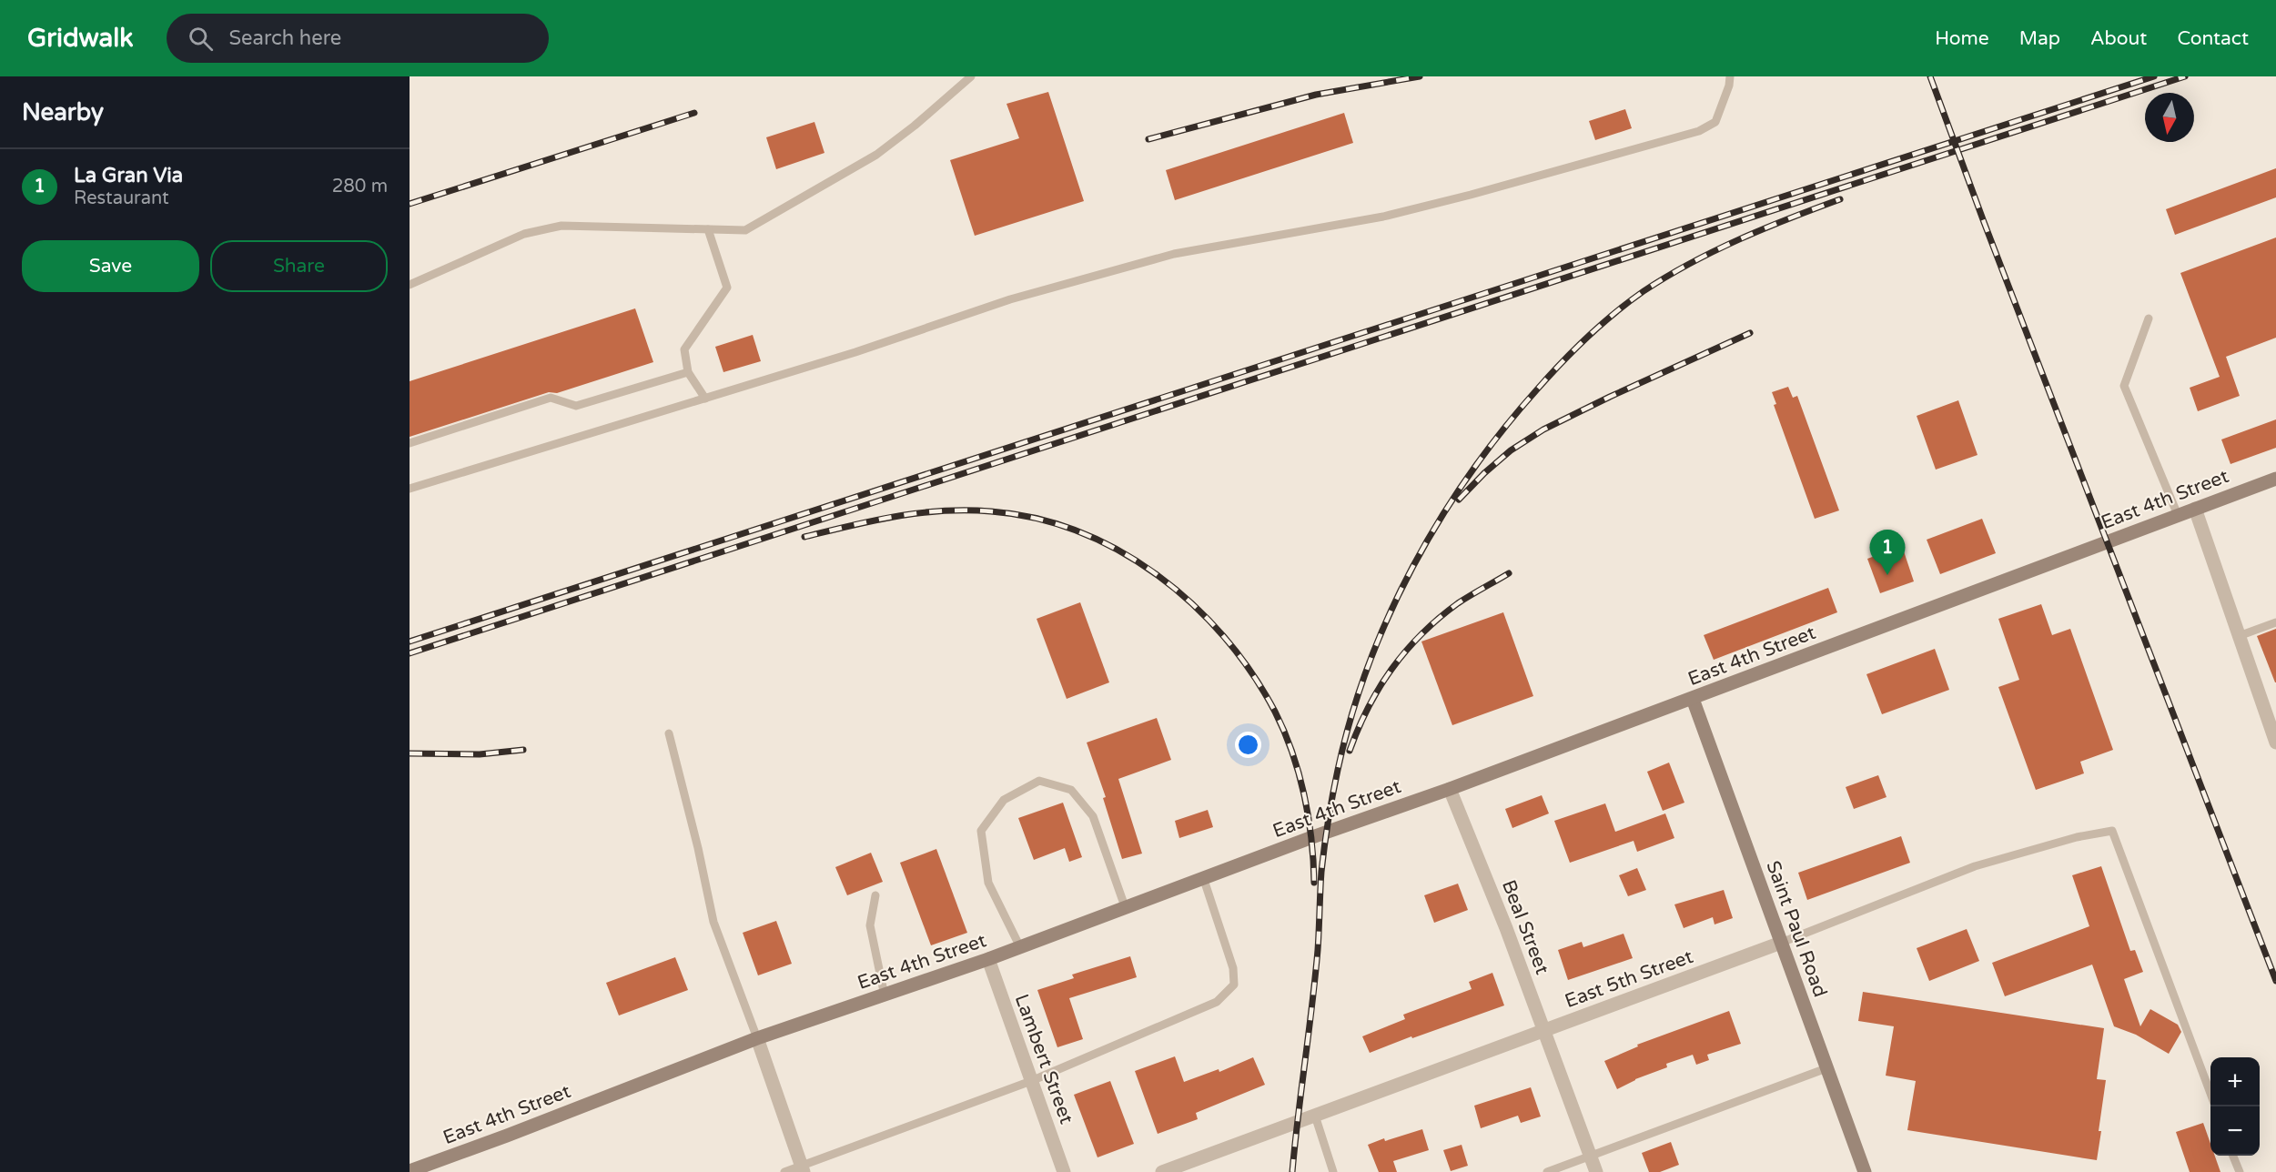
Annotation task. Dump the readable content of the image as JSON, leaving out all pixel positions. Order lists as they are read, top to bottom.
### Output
{
  "streets": {
    "main road": ["East 4th Street", "Saint Paul Road"],
    "street": ["Beal Street", "East 5th Street", "Lambert Street"]
  },
  "crossings": [
    ["East 4th Street", "Beal Street"],
    ["East 4th Street", "Saint Paul Road"],
    ["East 4th Street", "Lambert Street"],
    ["Beal Street", "East 5th Street"],
    ["Saint Paul Road", "East 5th Street"]
  ],
  "north": "bottom",
  "page": {
    "header": "Gridwalk",
    "search": "Search here",
    "nav": [
      "Home",
      "Map",
      "About",
      "Contact"
    ],
    "heading": "Nearby",
    "list": [
      {
        "mark": "1",
        "name": "La Gran Via",
        "note": "Restaurant",
        "value": "280 m"
      }
    ],
    "buttons": ["Save", "Share"],
    "pins": "1",
    "map_buttons": ["+", "−"]
  }
}
